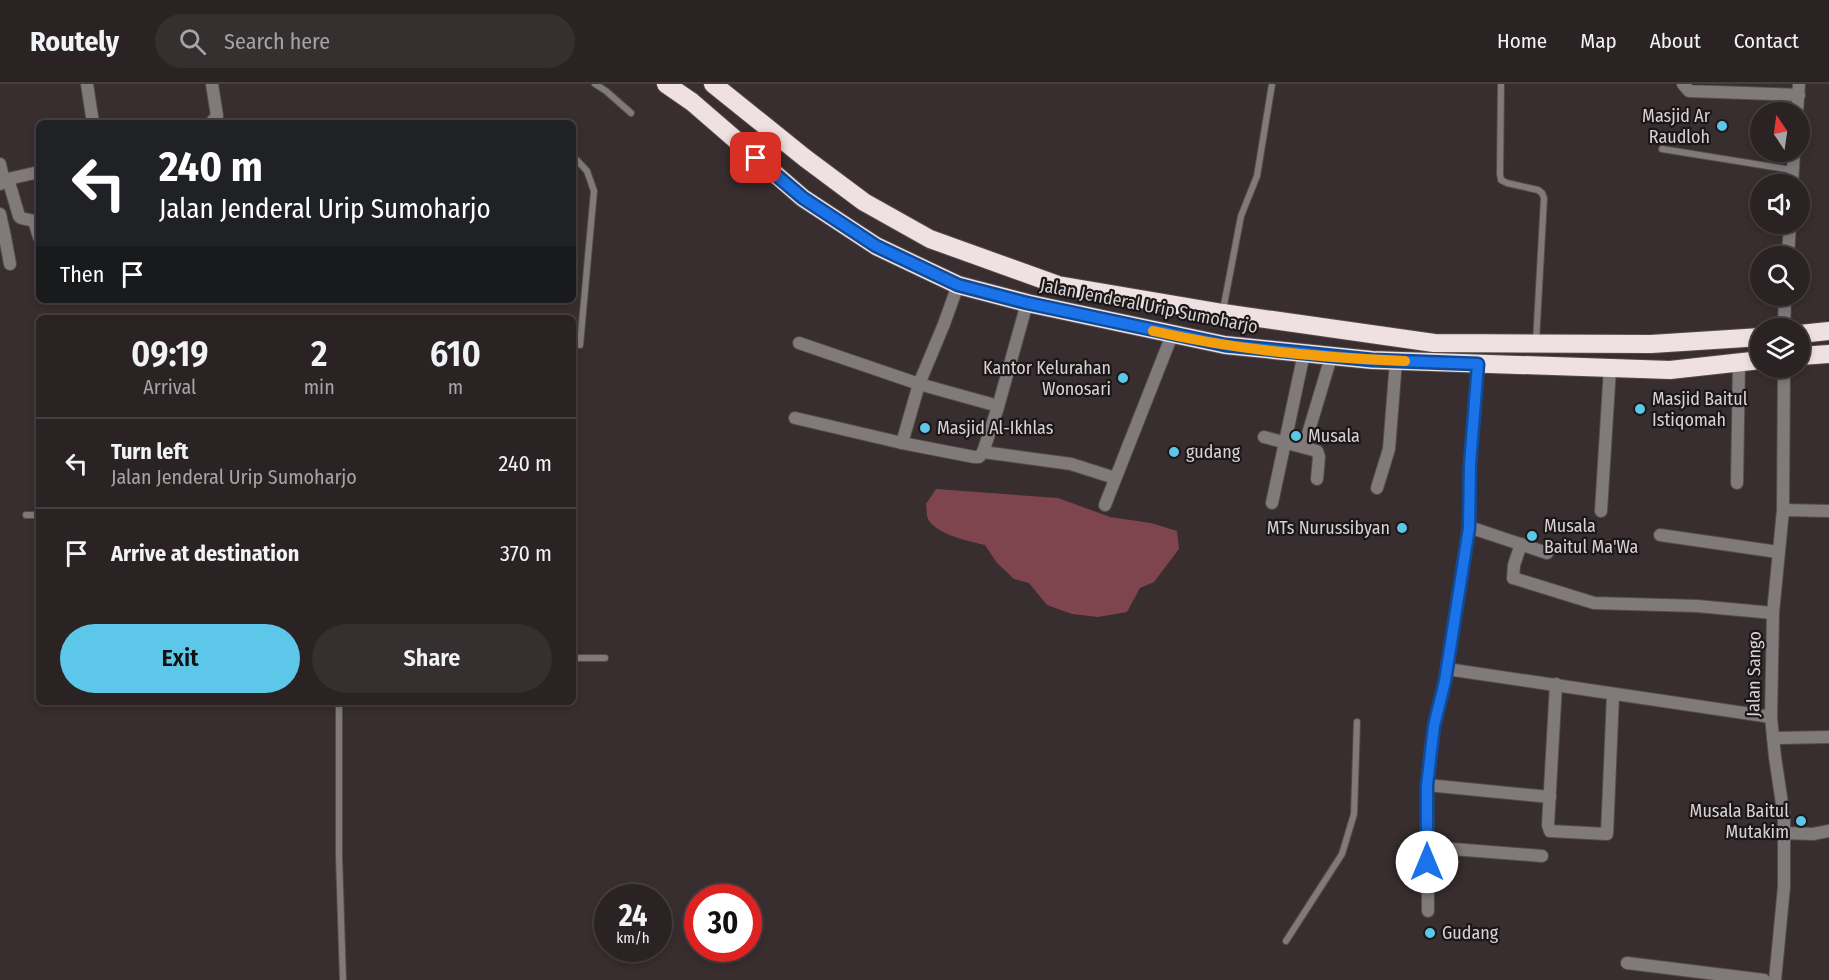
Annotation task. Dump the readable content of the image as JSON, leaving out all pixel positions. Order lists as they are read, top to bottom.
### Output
{
  "streets": {
    "highway": ["Jalan Jenderal Urip Sumoharjo"],
    "street": ["Jalan Sango"]
  },
  "places": [
    "Masjid Ar Raudloh",
    "Kantor Kelurahan Wonosari",
    "Masjid Baitul Istiqomah",
    "Masjid Al-Ikhlas",
    "Musala",
    "gudang",
    "MTs Nurussibyan",
    "Musala Baitul Ma'Wa",
    "Musala Baitul Mutakim",
    "Gudang"
  ],
  "north": "top",
  "page": {
    "header": "Routely",
    "search": "Search here",
    "nav": [
      "Home",
      "Map",
      "About",
      "Contact"
    ],
    "turn": ["240 m", "Jalan Jenderal Urip Sumoharjo"],
    "then": "Then",
    "eta": [
      "09:19",
      "Arrival",
      "2",
      "min",
      "610",
      "m"
    ],
    "list": [
      {
        "name": "Turn left",
        "note": "Jalan Jenderal Urip Sumoharjo",
        "value": "240 m"
      },
      {
        "name": "Arrive at destination",
        "value": "370 m"
      }
    ],
    "buttons": ["Exit", "Share"],
    "speed": "24 km/h",
    "limit": "30"
  }
}
